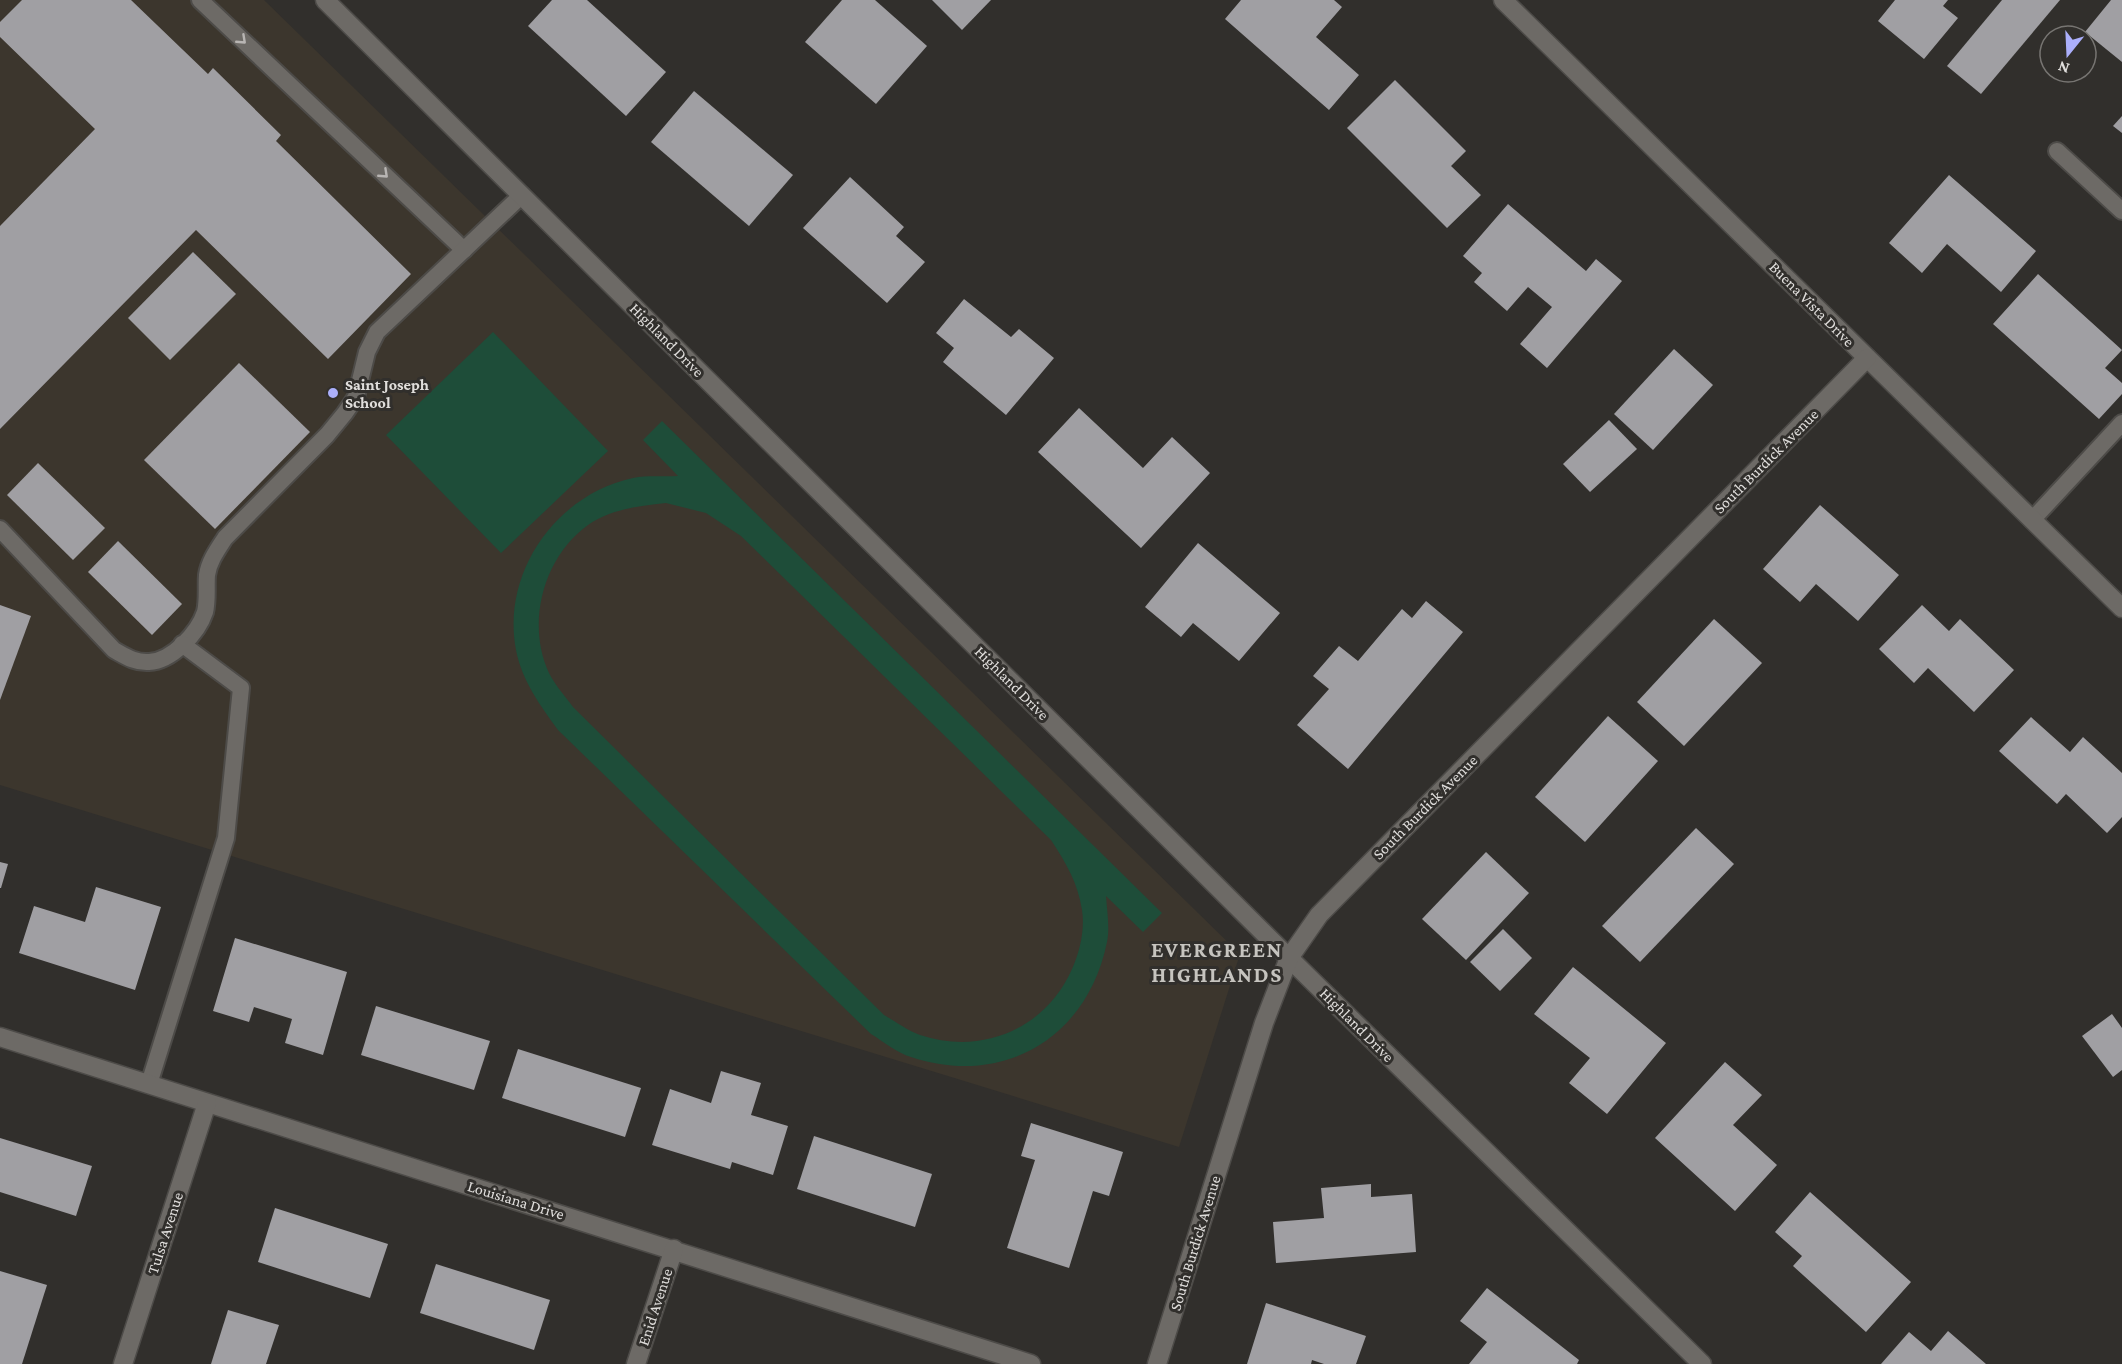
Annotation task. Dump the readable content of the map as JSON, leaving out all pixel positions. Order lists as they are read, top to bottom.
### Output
{
  "streets": {
    "street": [
      "Buena Vista Drive",
      "Highland Drive",
      "South Burdick Avenue",
      "Louisiana Drive",
      "Tulsa Avenue",
      "Enid Avenue"
    ]
  },
  "crossings": [
    ["Buena Vista Drive", "South Burdick Avenue"],
    ["Highland Drive", "South Burdick Avenue"],
    ["Louisiana Drive", "Tulsa Avenue"],
    ["Louisiana Drive", "Enid Avenue"]
  ],
  "districts": ["EVERGREEN HIGHLANDS"],
  "places": ["Saint Joseph School"],
  "north": "bottom"
}
